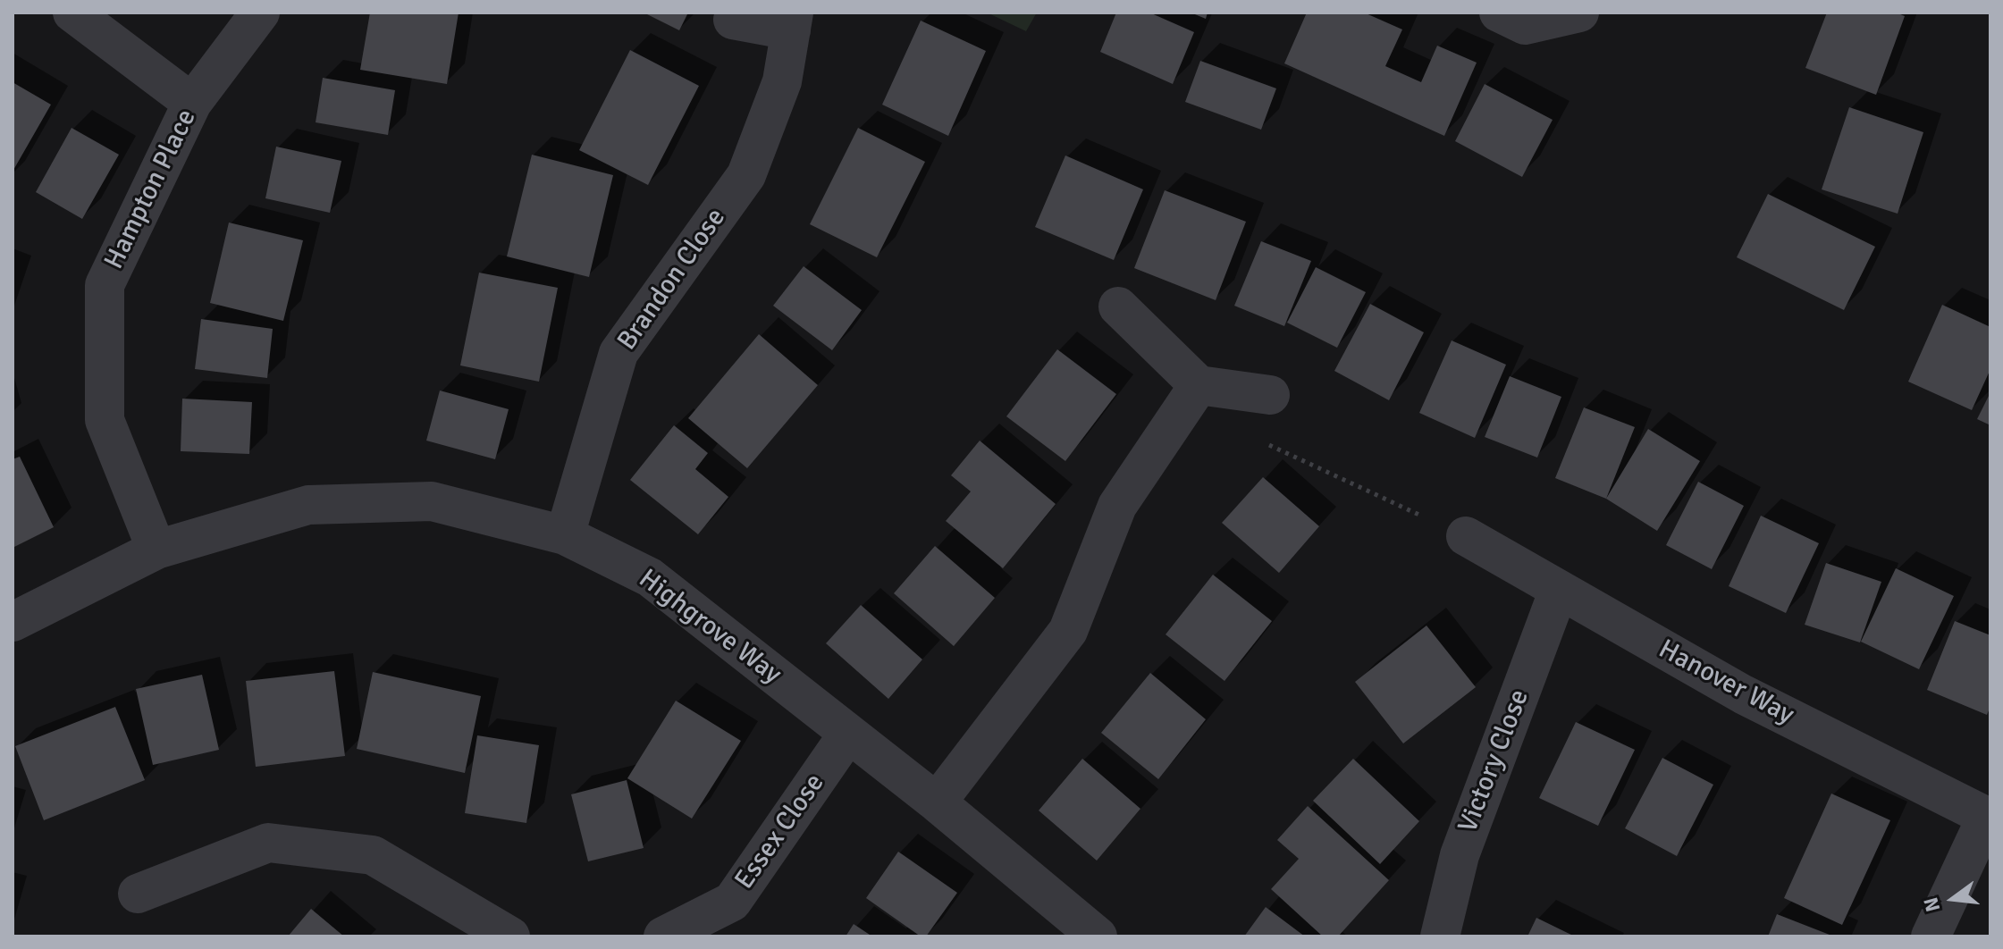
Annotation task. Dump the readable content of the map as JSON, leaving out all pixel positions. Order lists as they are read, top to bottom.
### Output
{
  "streets": {
    "street": [
      "Hampton Place",
      "Brandon Close",
      "Highgrove Way",
      "Hanover Way",
      "Victory Close",
      "Essex Close"
    ]
  },
  "crossings": [
    ["Hampton Place", "Highgrove Way"],
    ["Brandon Close", "Highgrove Way"],
    ["Highgrove Way", "Essex Close"],
    ["Hanover Way", "Victory Close"]
  ],
  "north": "left"
}
